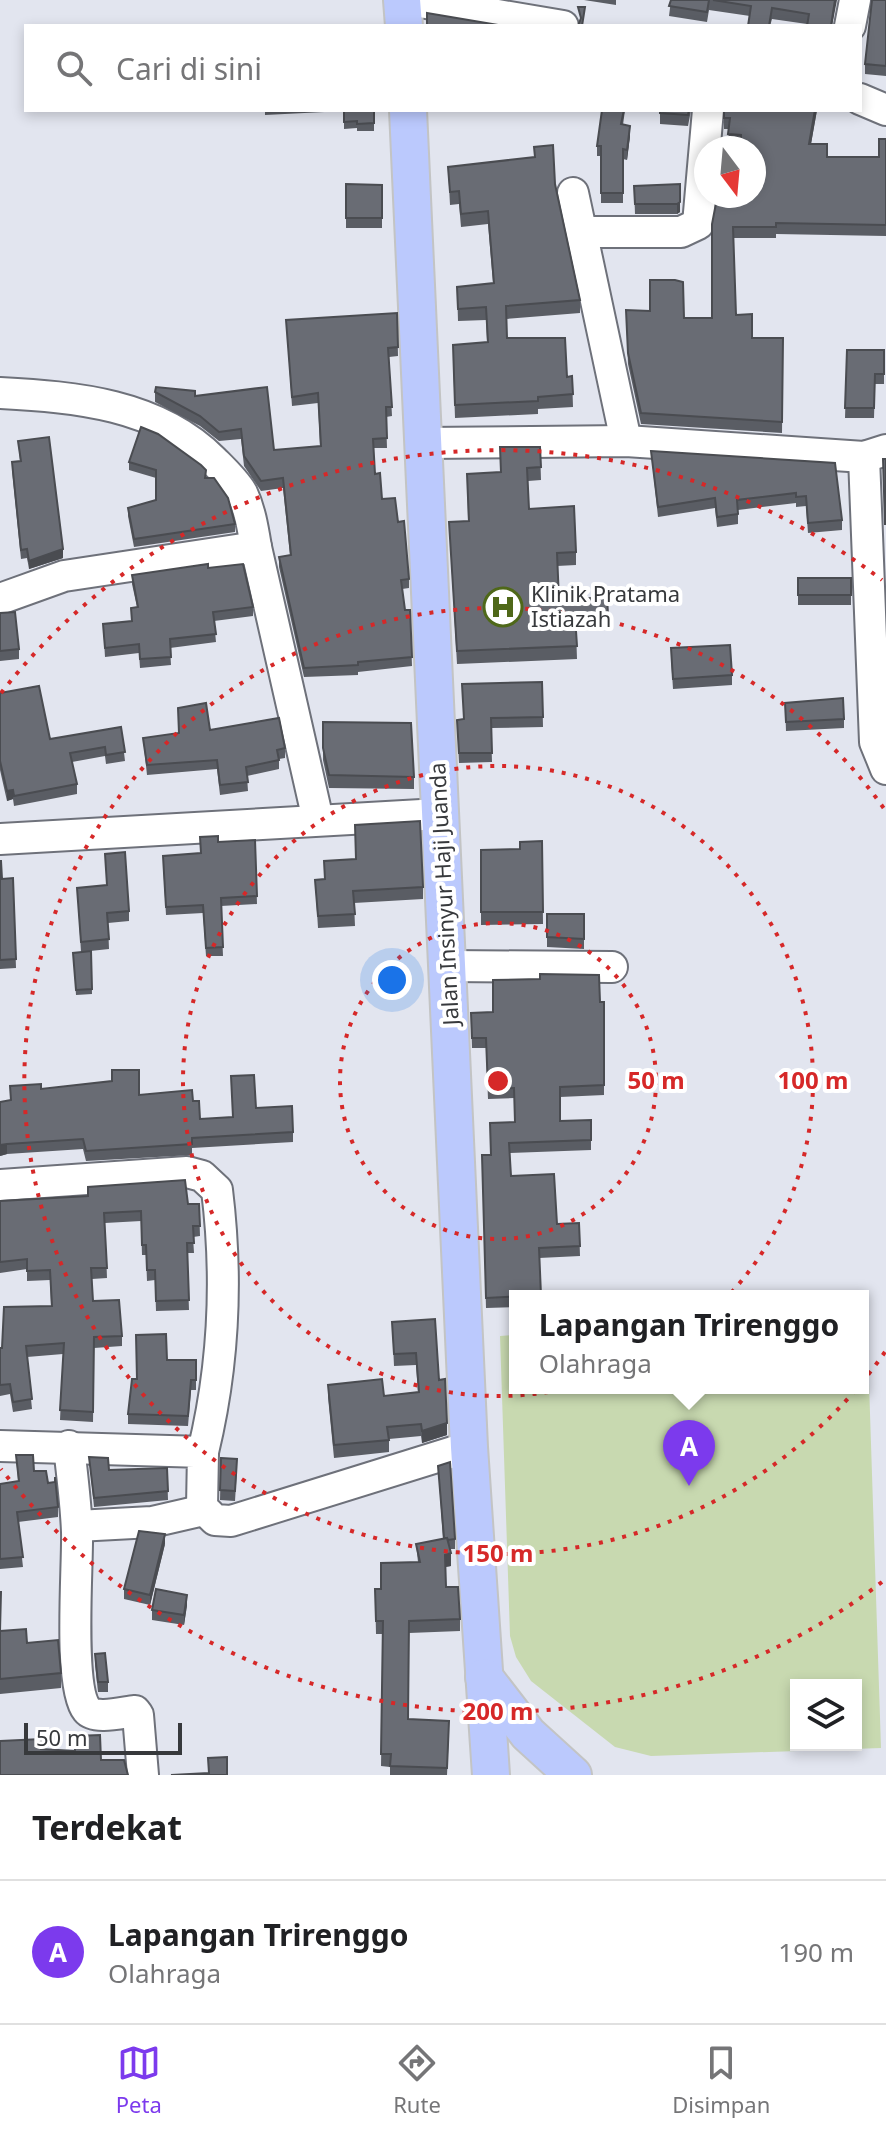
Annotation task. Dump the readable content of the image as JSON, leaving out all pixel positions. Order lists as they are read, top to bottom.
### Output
{
  "streets": {
    "main road": ["Jalan Insinyur Haji Juanda"]
  },
  "places": {
    "hospital": ["Klinik Pratama Istiazah"]
  },
  "scale_bar": "50 m",
  "north": "bottom",
  "page": {
    "search": "Cari di sini",
    "popup": ["Lapangan Trirenggo", "Olahraga"],
    "pins": "A",
    "scale": "50 m",
    "heading": "Terdekat",
    "list": [
      {
        "mark": "A",
        "name": "Lapangan Trirenggo",
        "note": "Olahraga",
        "value": "190 m"
      }
    ],
    "nav": ["Peta", "Rute", "Disimpan"]
  },
  "rings": [
    "50 m",
    "100 m",
    "150 m",
    "200 m"
  ]
}
